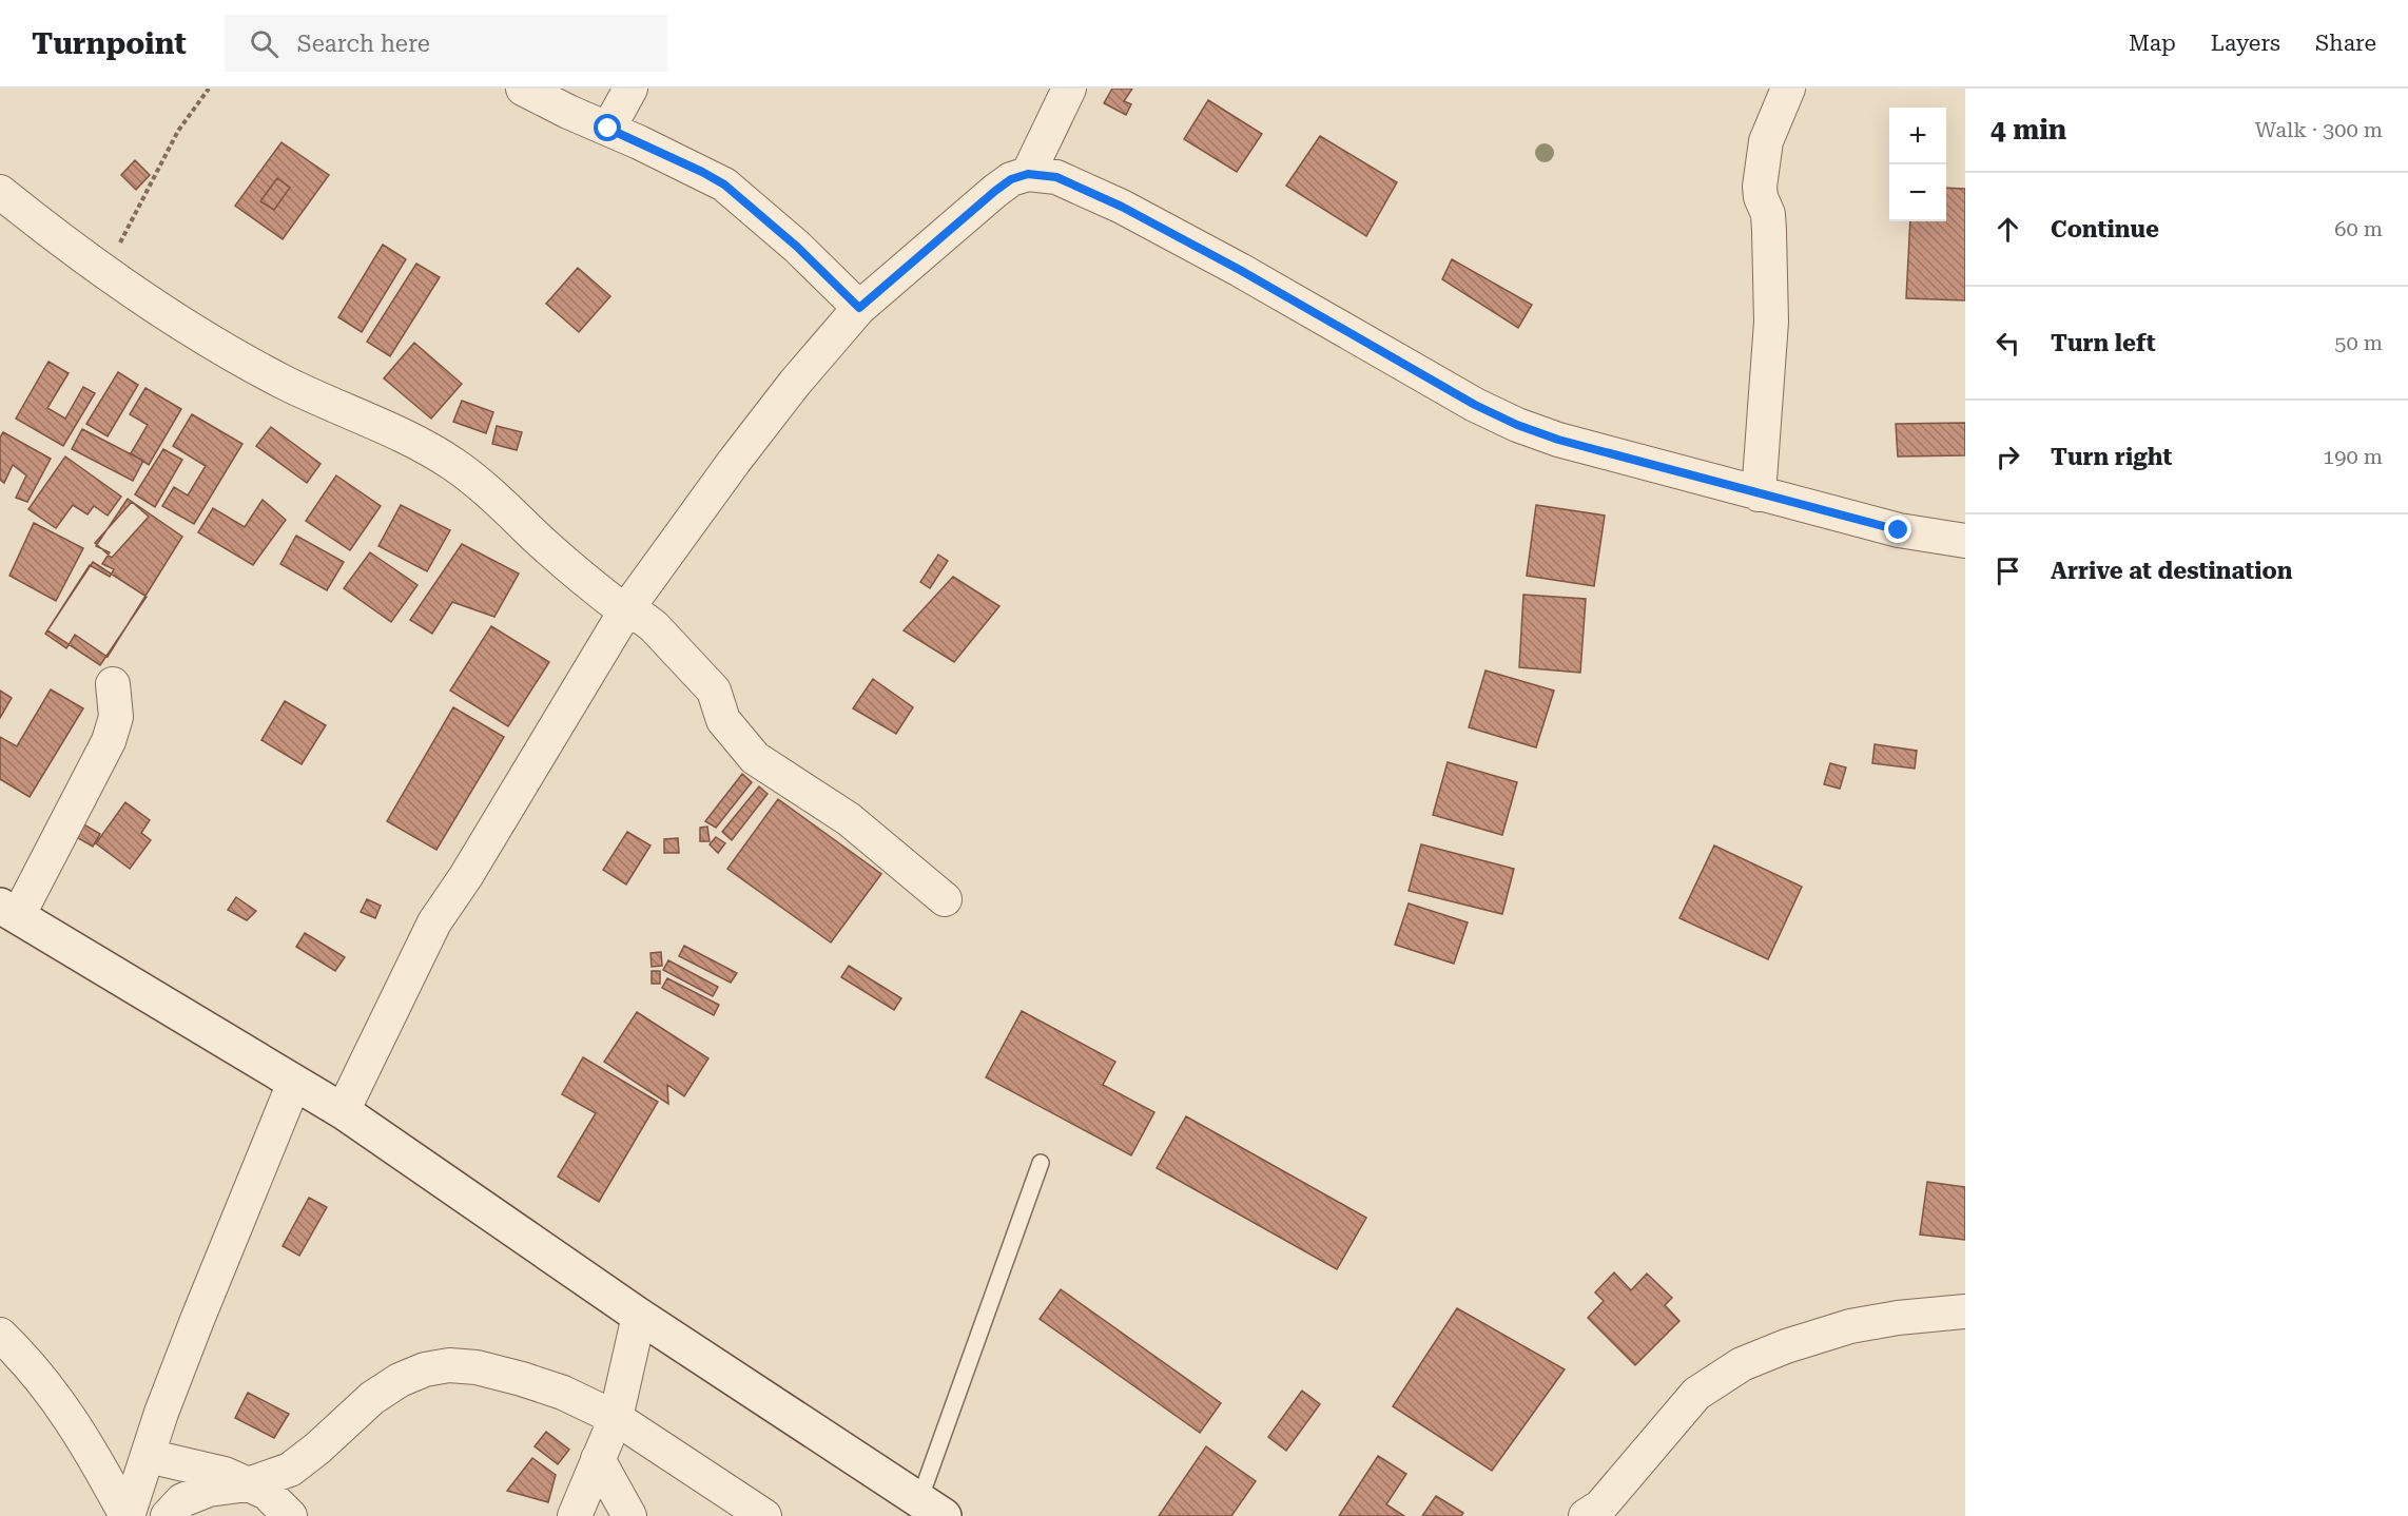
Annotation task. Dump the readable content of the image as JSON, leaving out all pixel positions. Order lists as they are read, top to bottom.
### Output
{
  "page": {
    "header": "Turnpoint",
    "search": "Search here",
    "nav": ["Map", "Layers", "Share"],
    "heading": ["4 min", "Walk · 300 m"],
    "map_buttons": ["+", "−"],
    "list": [
      ["Continue", "60 m"],
      ["Turn left", "50 m"],
      ["Turn right", "190 m"],
      "Arrive at destination"
    ]
  }
}
